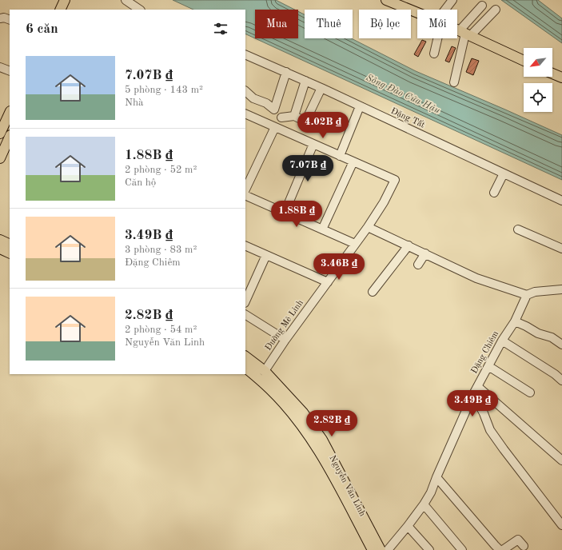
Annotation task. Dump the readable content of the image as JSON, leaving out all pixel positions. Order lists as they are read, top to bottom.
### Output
{
  "streets": {
    "main road": ["Nguyễn Văn Linh"],
    "street": ["Đặng Tất", "Đường Mê Linh", "Đặng Chiêm"]
  },
  "crossings": [
    ["Đường Mê Linh", "Nguyễn Văn Linh"]
  ],
  "water": ["Sông Đào Cửa Hậu"],
  "north": "bottom left",
  "page": {
    "chip": [
      "Mua",
      "Thuê",
      "Bộ lọc",
      "Mới"
    ],
    "heading": "6 căn",
    "list": [
      {
        "name": "7.07B ₫",
        "note": "5 phòng · 143 m² · Nhà"
      },
      {
        "name": "1.88B ₫",
        "note": "2 phòng · 52 m² · Căn hộ"
      },
      {
        "name": "3.49B ₫",
        "note": "3 phòng · 83 m² · Đặng Chiêm"
      },
      {
        "name": "2.82B ₫",
        "note": "2 phòng · 54 m² · Nguyễn Văn Linh"
      }
    ],
    "price": [
      "4.02B ₫",
      "7.07B ₫",
      "1.88B ₫",
      "3.46B ₫",
      "3.49B ₫",
      "2.82B ₫"
    ]
  }
}
